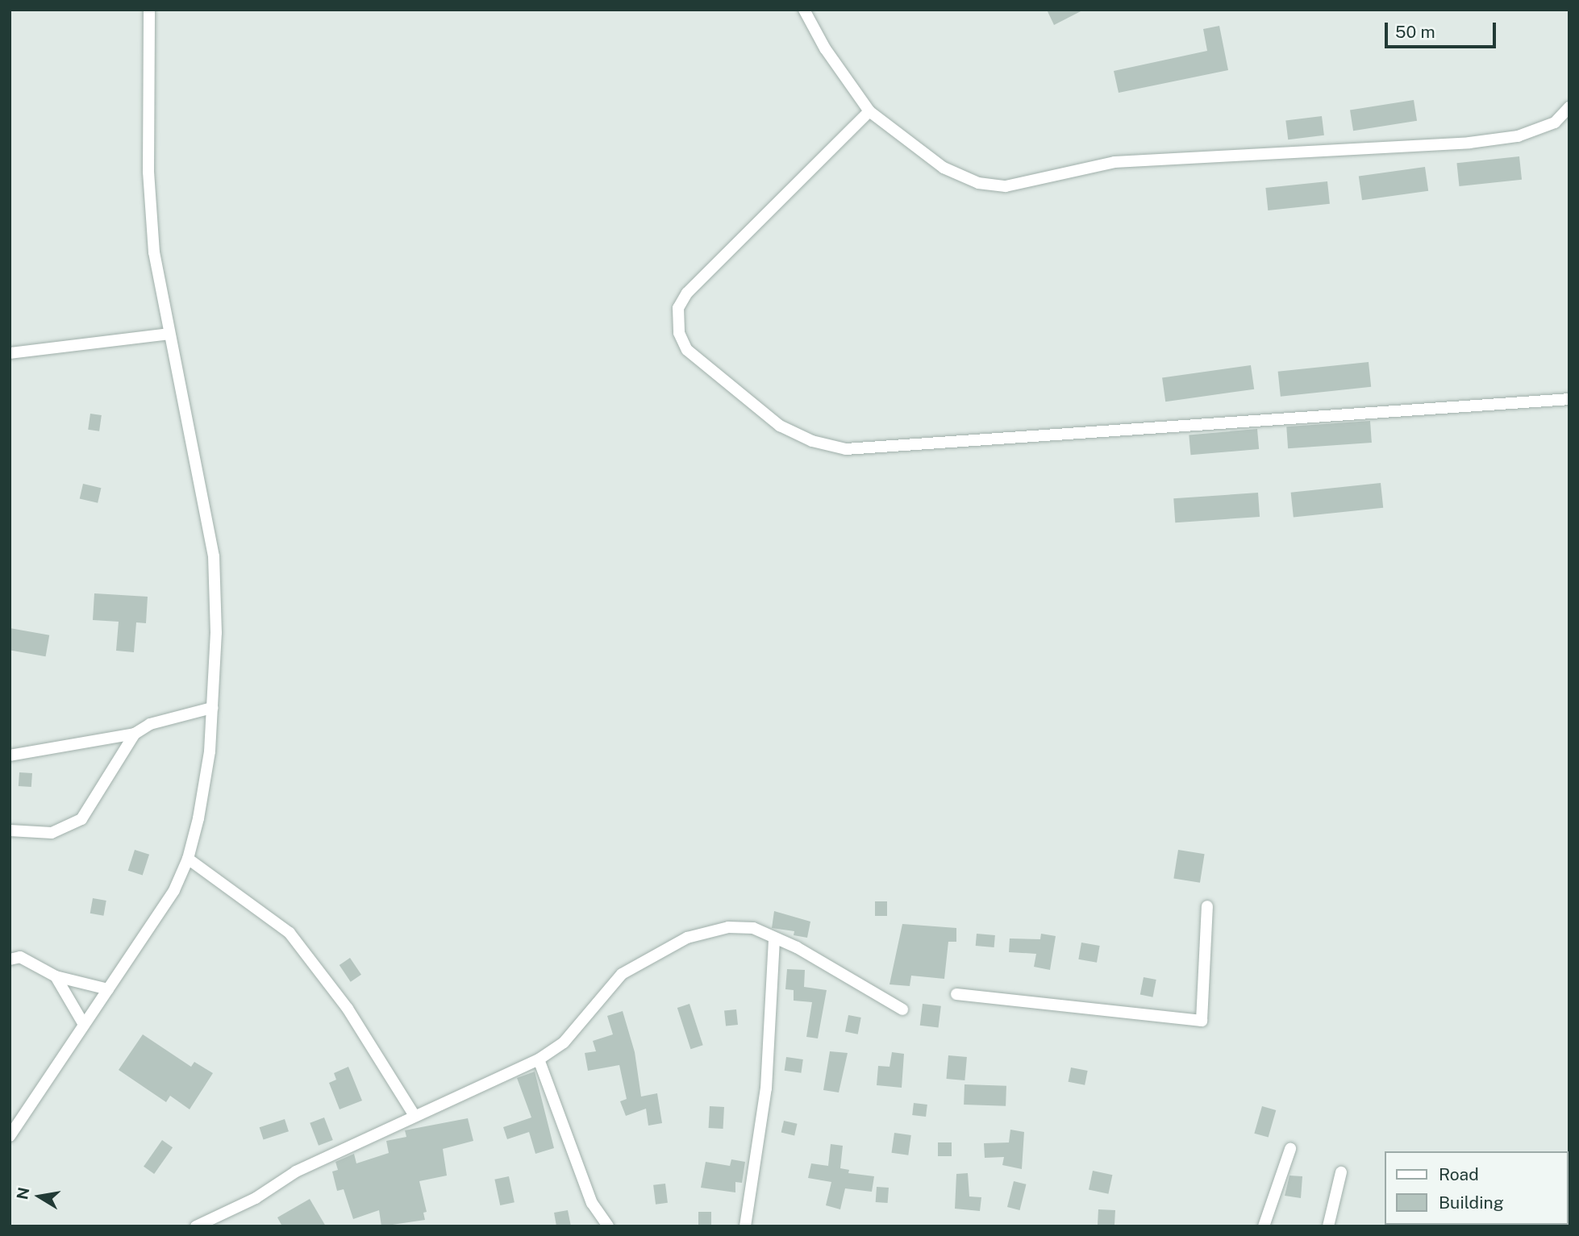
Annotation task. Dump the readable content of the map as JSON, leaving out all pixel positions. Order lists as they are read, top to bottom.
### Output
{
  "legend": ["Road", "Building"],
  "scale_bar": "50 m",
  "north": "left"
}
